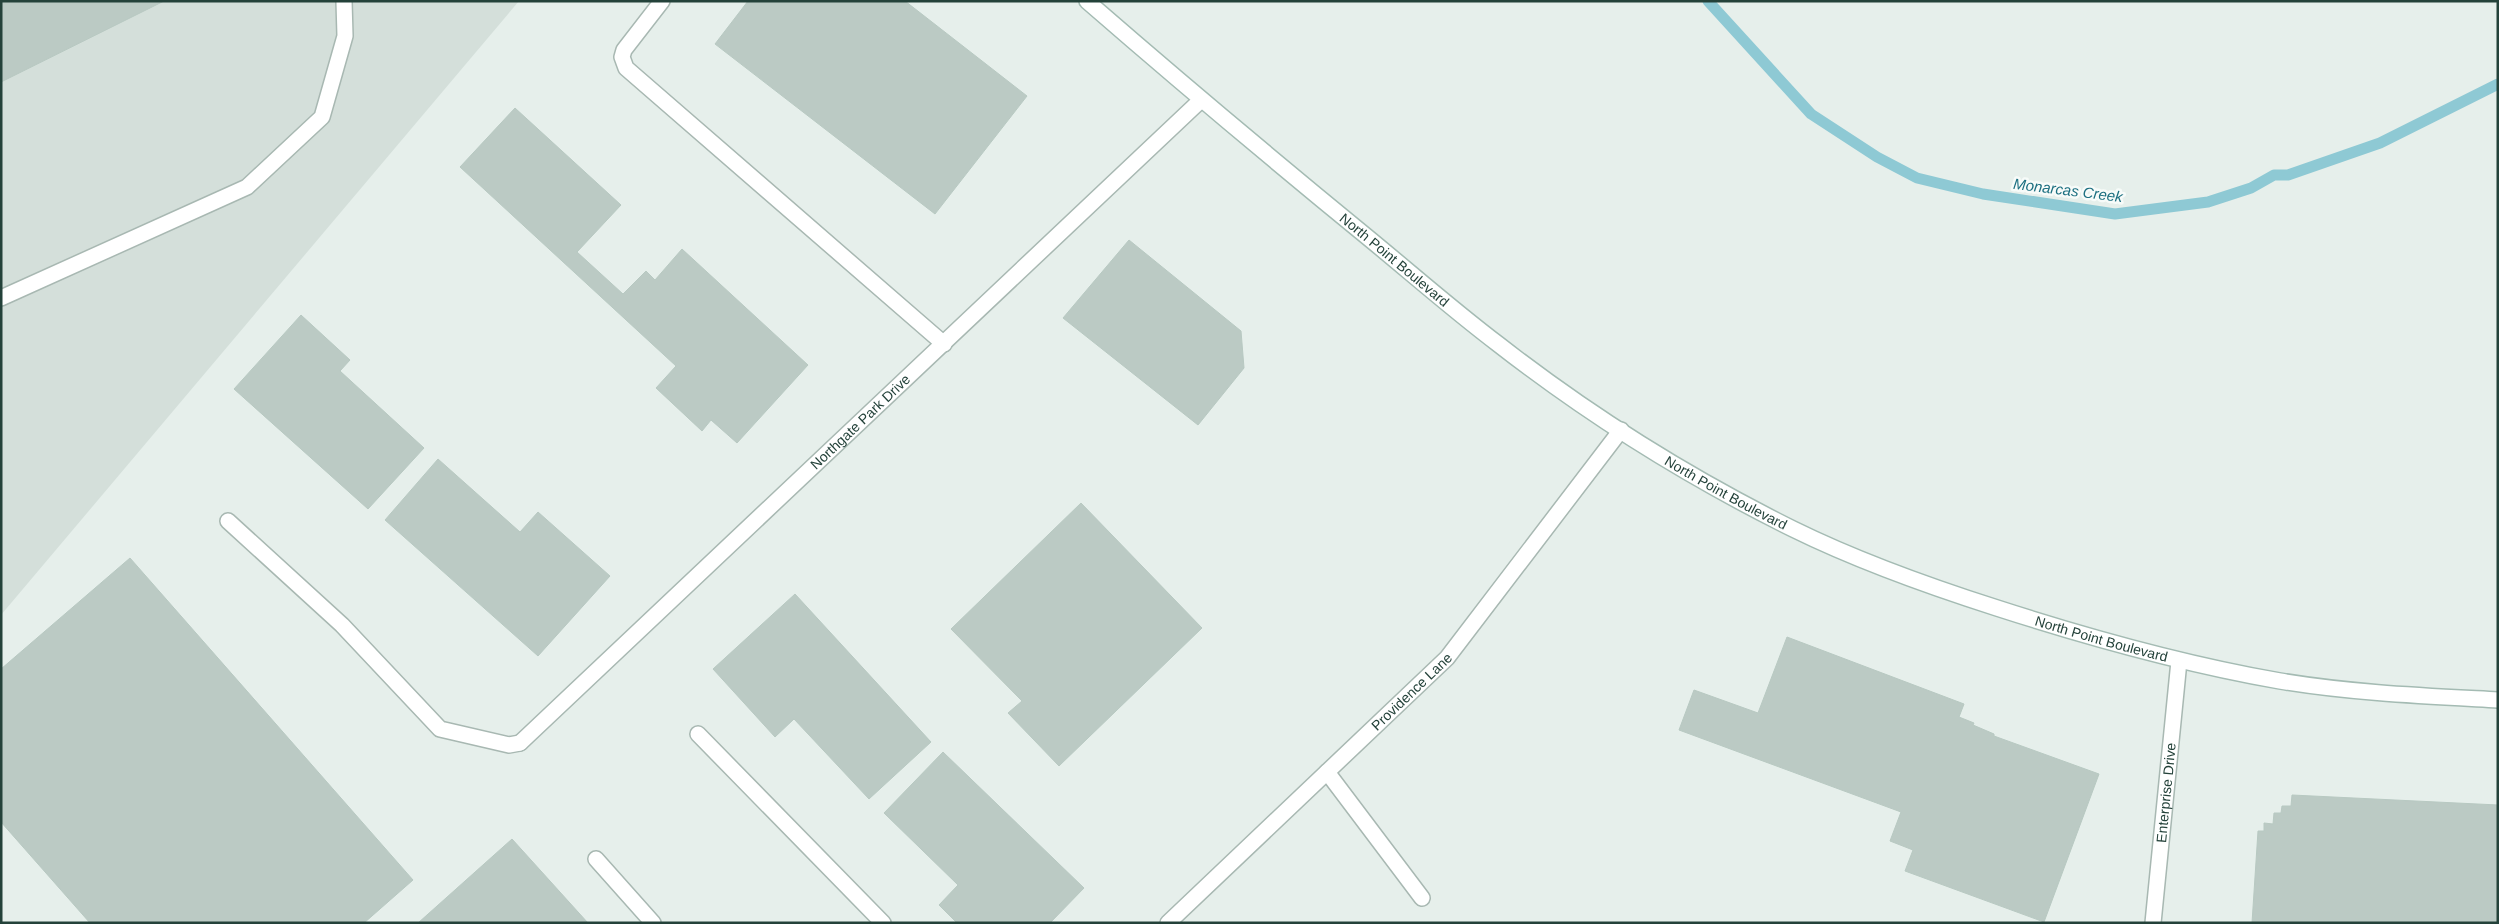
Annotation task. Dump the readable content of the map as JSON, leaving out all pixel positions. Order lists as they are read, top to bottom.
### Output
{
  "streets": {
    "street": [
      "North Point Boulevard",
      "Northgate Park Drive",
      "Providence Lane",
      "Enterprise Drive"
    ]
  },
  "crossings": [
    ["North Point Boulevard", "Northgate Park Drive"],
    ["North Point Boulevard", "Providence Lane"],
    ["North Point Boulevard", "Enterprise Drive"]
  ],
  "water": ["Monarcas Creek"]
}
